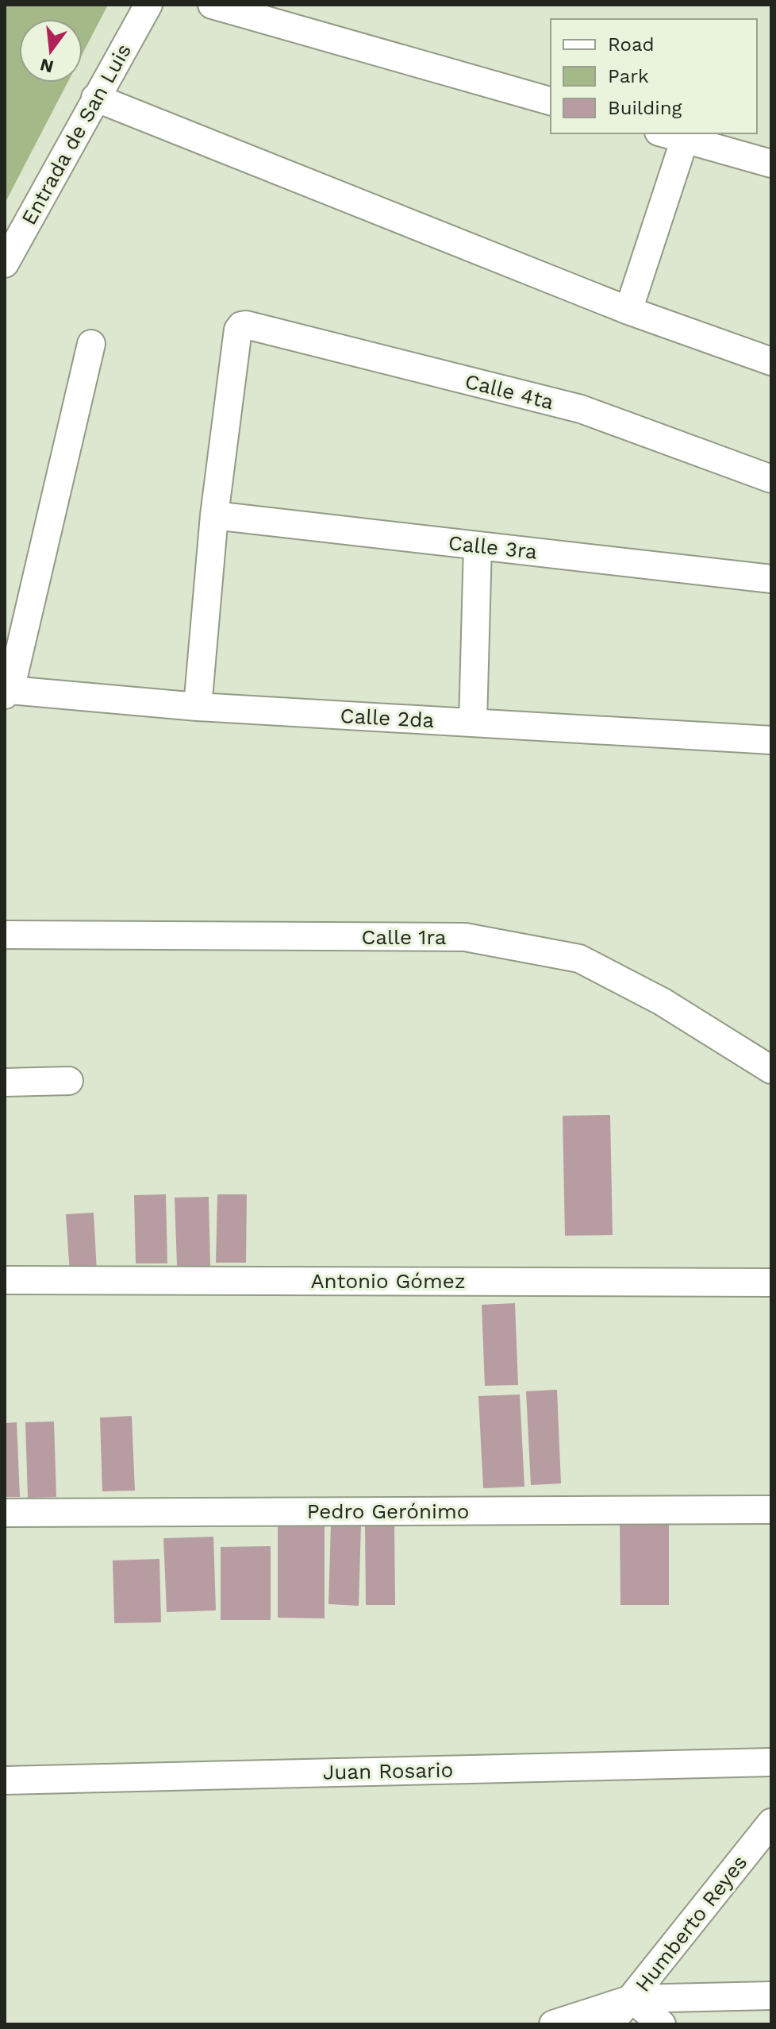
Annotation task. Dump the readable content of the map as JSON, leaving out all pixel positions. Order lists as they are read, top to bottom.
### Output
{
  "streets": {
    "street": [
      "Entrada de San Luis",
      "Calle 4ta",
      "Calle 3ra",
      "Calle 2da",
      "Calle 1ra",
      "Antonio Gómez",
      "Pedro Gerónimo",
      "Juan Rosario",
      "Humberto Reyes"
    ]
  },
  "crossings": [
    ["Calle 4ta", "Calle 3ra"]
  ],
  "legend": ["Road", "Park", "Building"],
  "north": "bottom"
}
